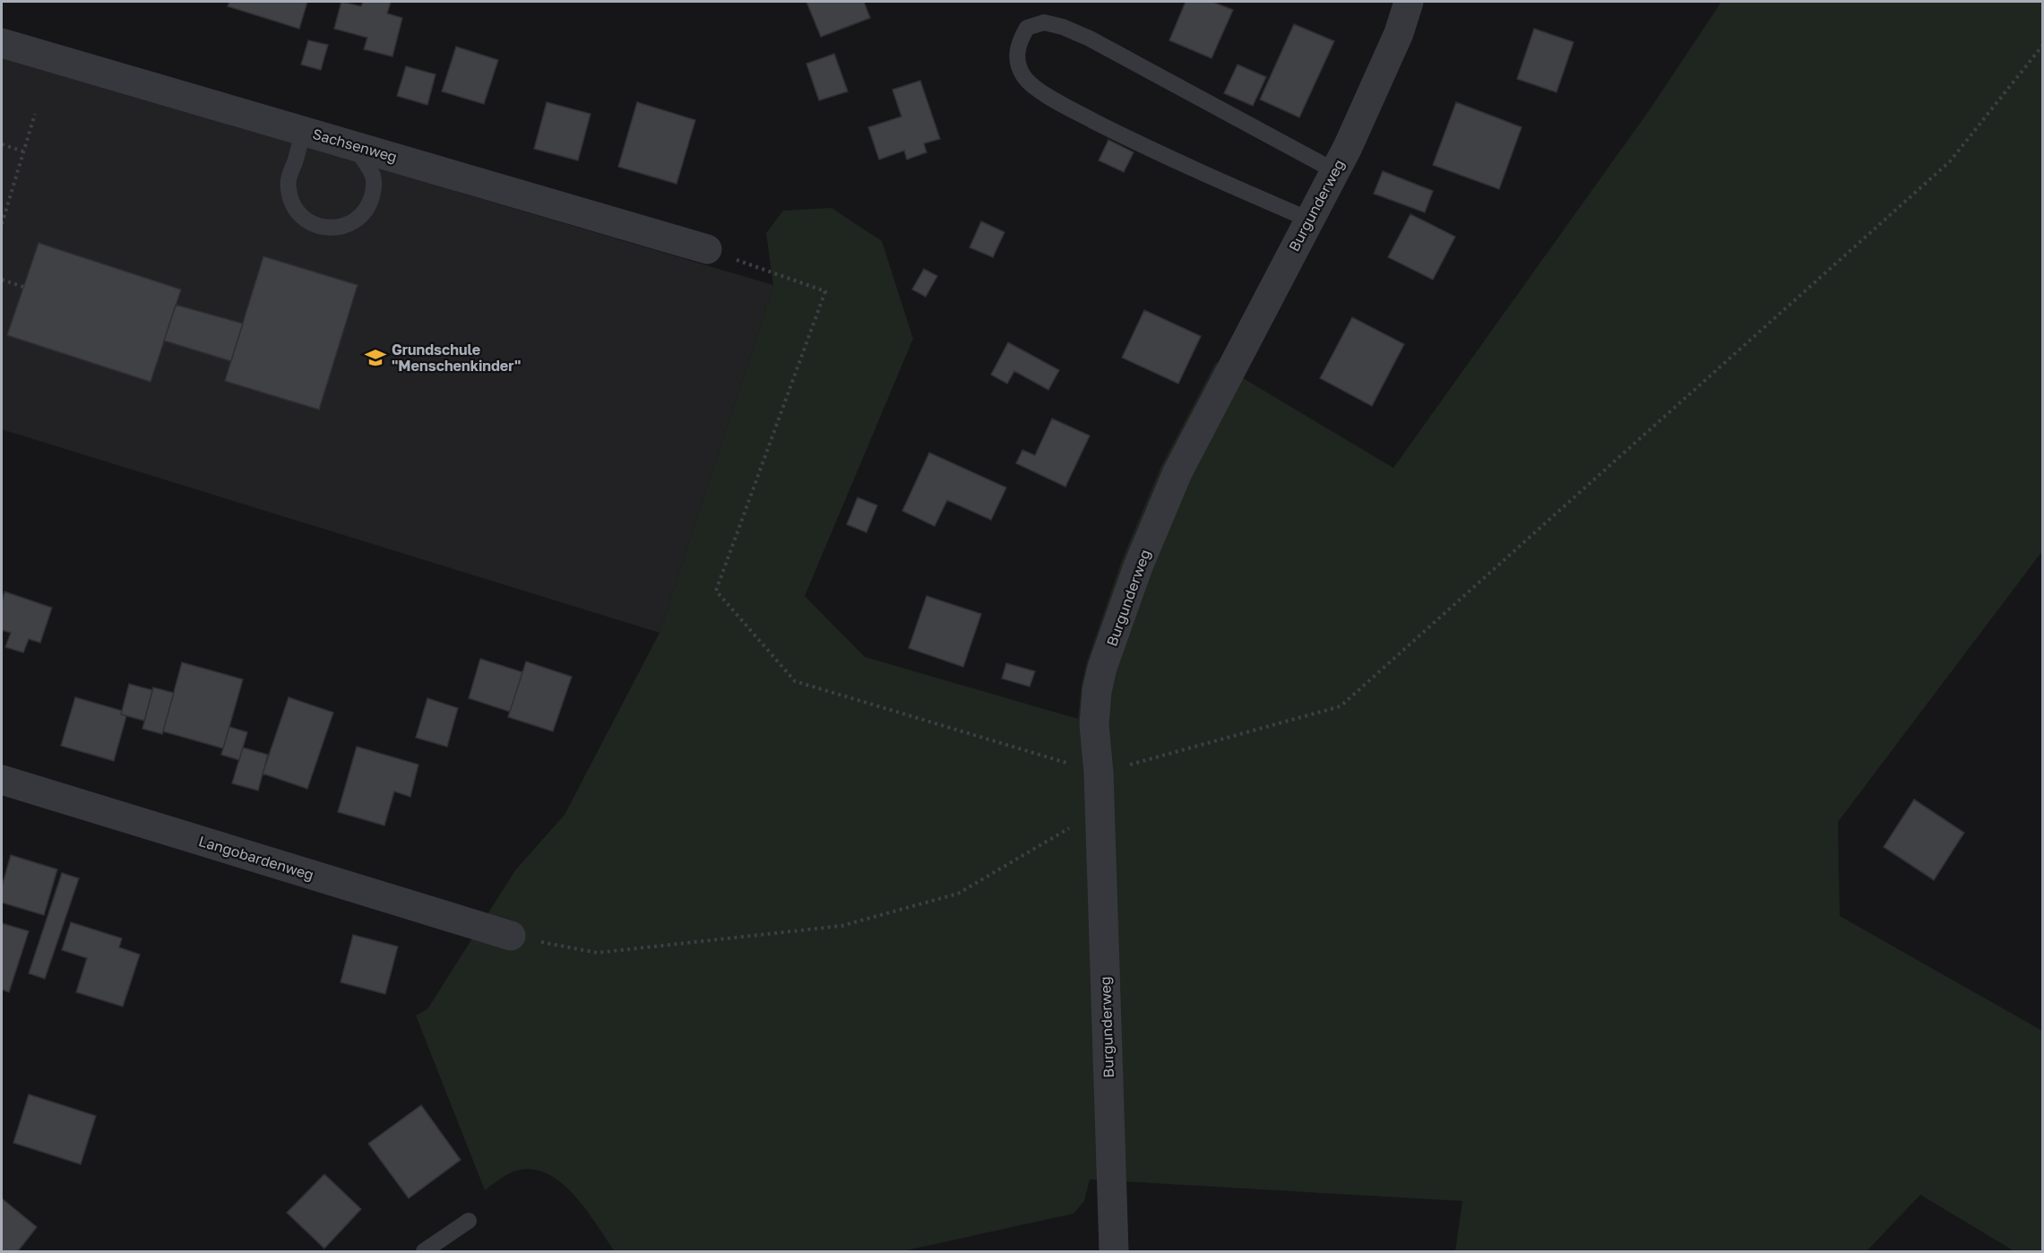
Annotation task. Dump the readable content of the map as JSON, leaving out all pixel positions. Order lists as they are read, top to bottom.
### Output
{
  "streets": {
    "street": ["Sachsenweg", "Burgunderweg", "Langobardenweg"]
  },
  "places": {
    "school or university": ["Grundschule \"Menschenkinder\""]
  }
}
